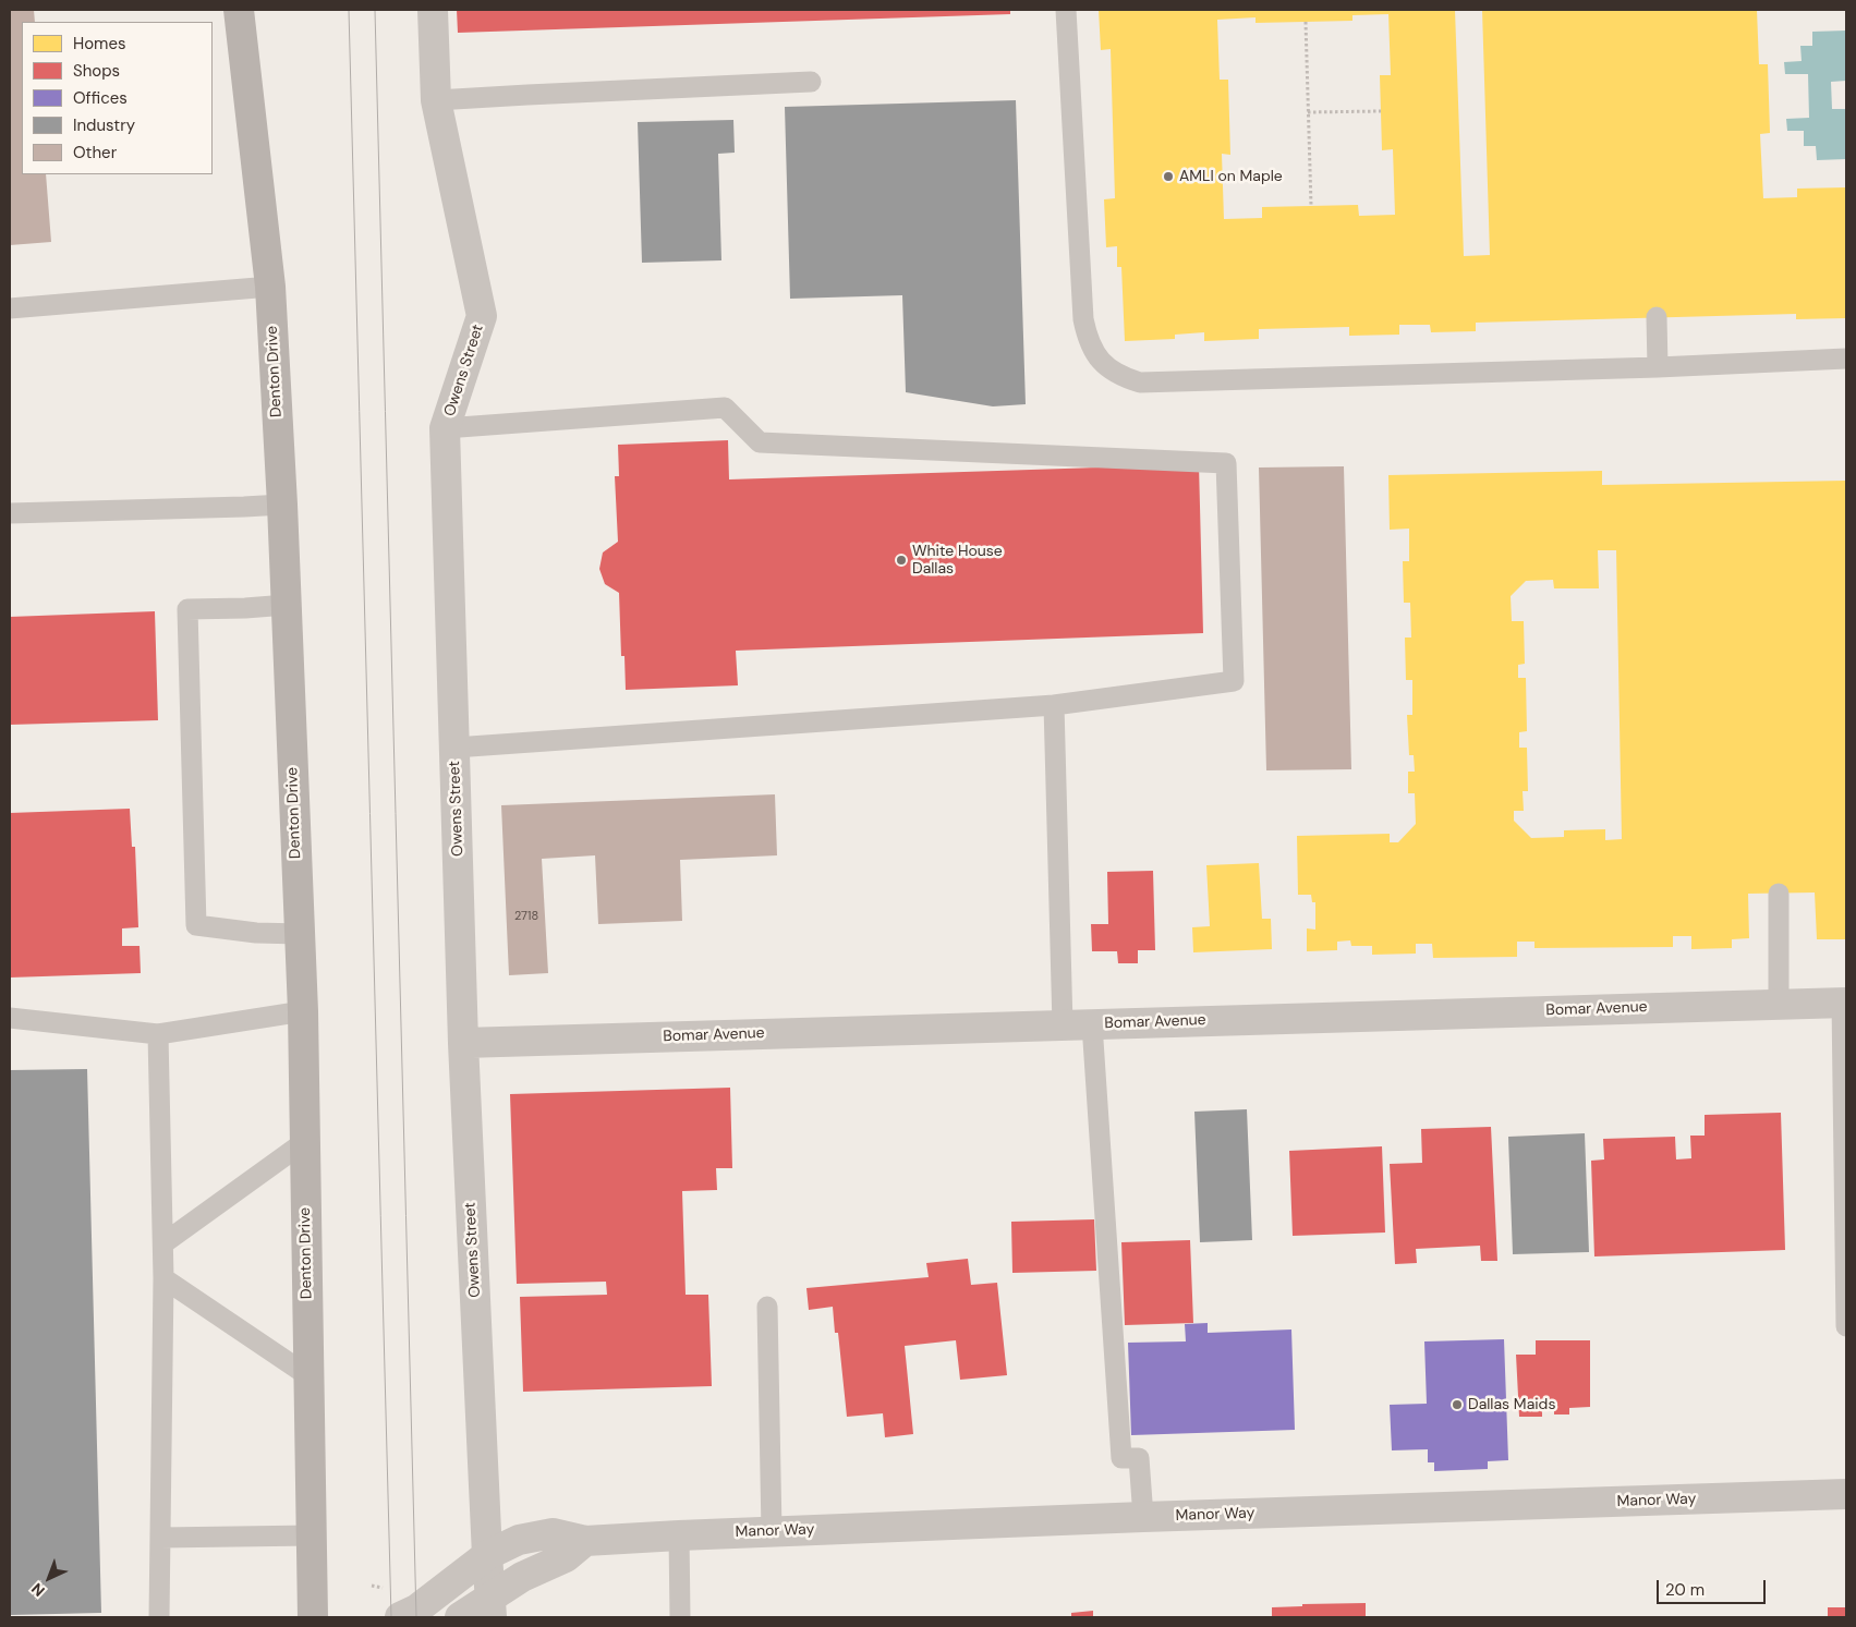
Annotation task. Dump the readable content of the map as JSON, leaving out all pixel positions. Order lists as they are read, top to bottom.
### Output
{
  "streets": {
    "main road": ["Denton Drive"],
    "street": ["Owens Street", "Bomar Avenue", "Manor Way"]
  },
  "crossings": [
    ["Owens Street", "Bomar Avenue"],
    ["Owens Street", "Manor Way"]
  ],
  "places": ["AMLI on Maple", "White House Dallas", "Dallas Maids"],
  "house_numbers": ["2718"],
  "legend": [
    "Homes",
    "Shops",
    "Offices",
    "Industry",
    "Other"
  ],
  "scale_bar": "20 m",
  "north": "bottom left"
}
